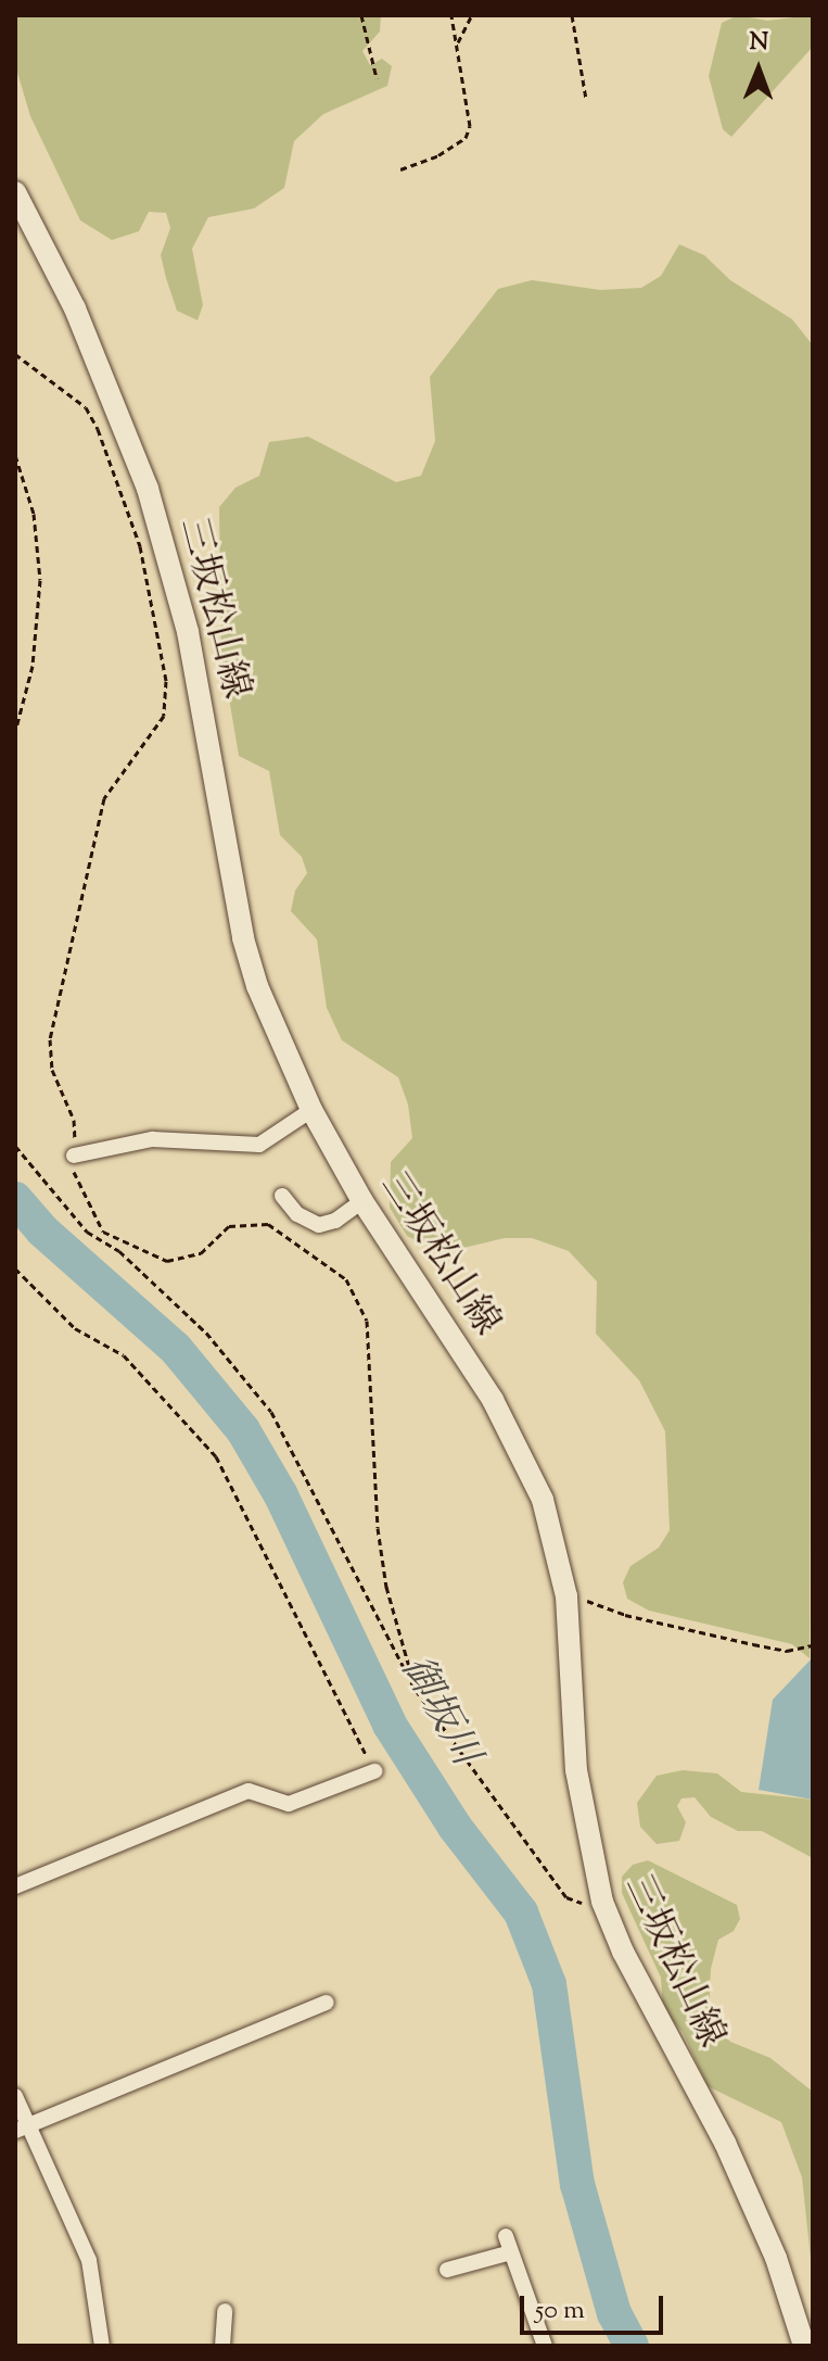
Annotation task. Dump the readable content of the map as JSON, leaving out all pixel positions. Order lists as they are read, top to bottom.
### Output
{
  "streets": {
    "main road": ["三坂松山線"]
  },
  "water": ["御坂川"],
  "scale_bar": "50 m",
  "north": "top"
}
